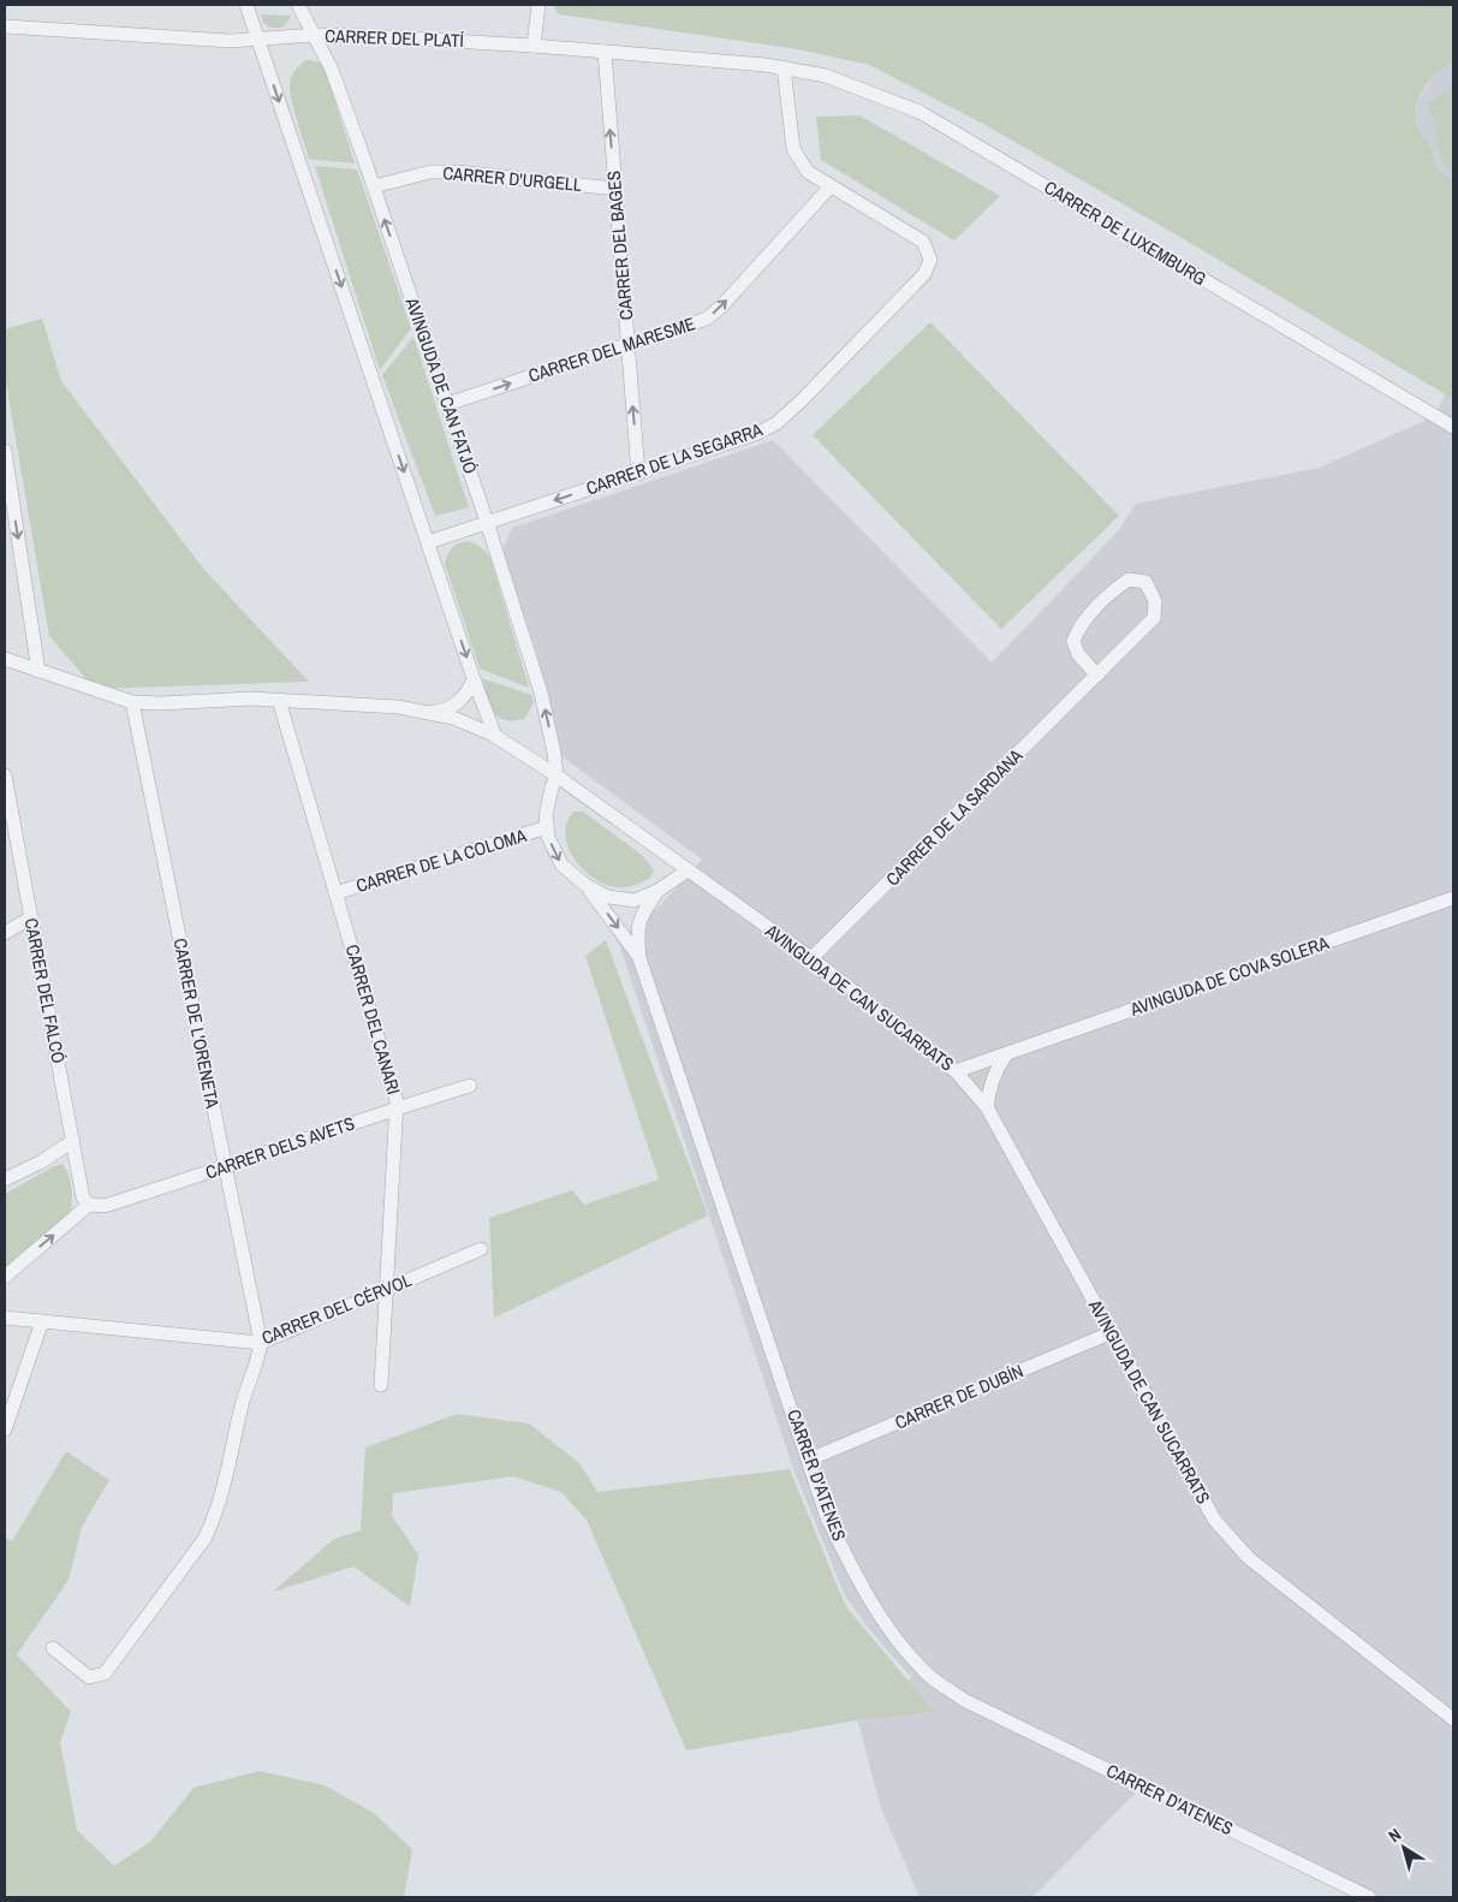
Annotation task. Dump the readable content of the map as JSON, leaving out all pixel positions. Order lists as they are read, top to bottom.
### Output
{
  "streets": {
    "street": [
      "CARRER DEL PLATÍ",
      "CARRER D'URGELL",
      "CARRER DE LUXEMBURG",
      "CARRER DEL BAGES",
      "CARRER DEL MARESME",
      "AVINGUDA DE CAN FATJÓ",
      "CARRER DE LA SEGARRA",
      "CARRER DE LA SARDANA",
      "CARRER DE LA COLOMA",
      "AVINGUDA DE COVA SOLERA",
      "CARRER DEL FALCÓ",
      "AVINGUDA DE CAN SUCARRATS",
      "CARRER DEL CANARI",
      "CARRER DE L'ORENETA",
      "CARRER DELS AVETS",
      "CARRER DEL CÉRVOL",
      "CARRER DE DUBÍN",
      "CARRER D'ATENES"
    ]
  },
  "crossings": [
    ["CARRER DEL PLATÍ", "CARRER DE LUXEMBURG"],
    ["CARRER DEL PLATÍ", "CARRER DEL BAGES"],
    ["CARRER DEL PLATÍ", "AVINGUDA DE CAN FATJÓ"],
    ["CARRER D'URGELL", "CARRER DEL BAGES"],
    ["CARRER D'URGELL", "AVINGUDA DE CAN FATJÓ"],
    ["CARRER DEL BAGES", "CARRER DEL MARESME"],
    ["CARRER DEL BAGES", "CARRER DE LA SEGARRA"],
    ["CARRER DEL MARESME", "AVINGUDA DE CAN FATJÓ"],
    ["CARRER DEL MARESME", "CARRER DE LA SEGARRA"],
    ["AVINGUDA DE CAN FATJÓ", "CARRER DE LA SEGARRA"],
    ["AVINGUDA DE CAN FATJÓ", "AVINGUDA DE CAN SUCARRATS"],
    ["AVINGUDA DE CAN FATJÓ", "CARRER D'ATENES"],
    ["CARRER DE LA SARDANA", "AVINGUDA DE CAN SUCARRATS"],
    ["CARRER DE LA COLOMA", "CARRER DEL CANARI"],
    ["CARRER DE LA COLOMA", "CARRER D'ATENES"],
    ["AVINGUDA DE COVA SOLERA", "AVINGUDA DE CAN SUCARRATS"],
    ["CARRER DEL FALCÓ", "CARRER DELS AVETS"],
    ["AVINGUDA DE CAN SUCARRATS", "CARRER DEL CANARI"],
    ["AVINGUDA DE CAN SUCARRATS", "CARRER DE L'ORENETA"],
    ["AVINGUDA DE CAN SUCARRATS", "CARRER DE DUBÍN"],
    ["AVINGUDA DE CAN SUCARRATS", "CARRER D'ATENES"],
    ["CARRER DEL CANARI", "CARRER DELS AVETS"],
    ["CARRER DEL CANARI", "CARRER DEL CÉRVOL"],
    ["CARRER DE L'ORENETA", "CARRER DELS AVETS"],
    ["CARRER DE L'ORENETA", "CARRER DEL CÉRVOL"],
    ["CARRER DE DUBÍN", "CARRER D'ATENES"]
  ],
  "one_way": ["CARRER DEL BAGES", "CARRER DEL MARESME"],
  "north": "top left"
}
